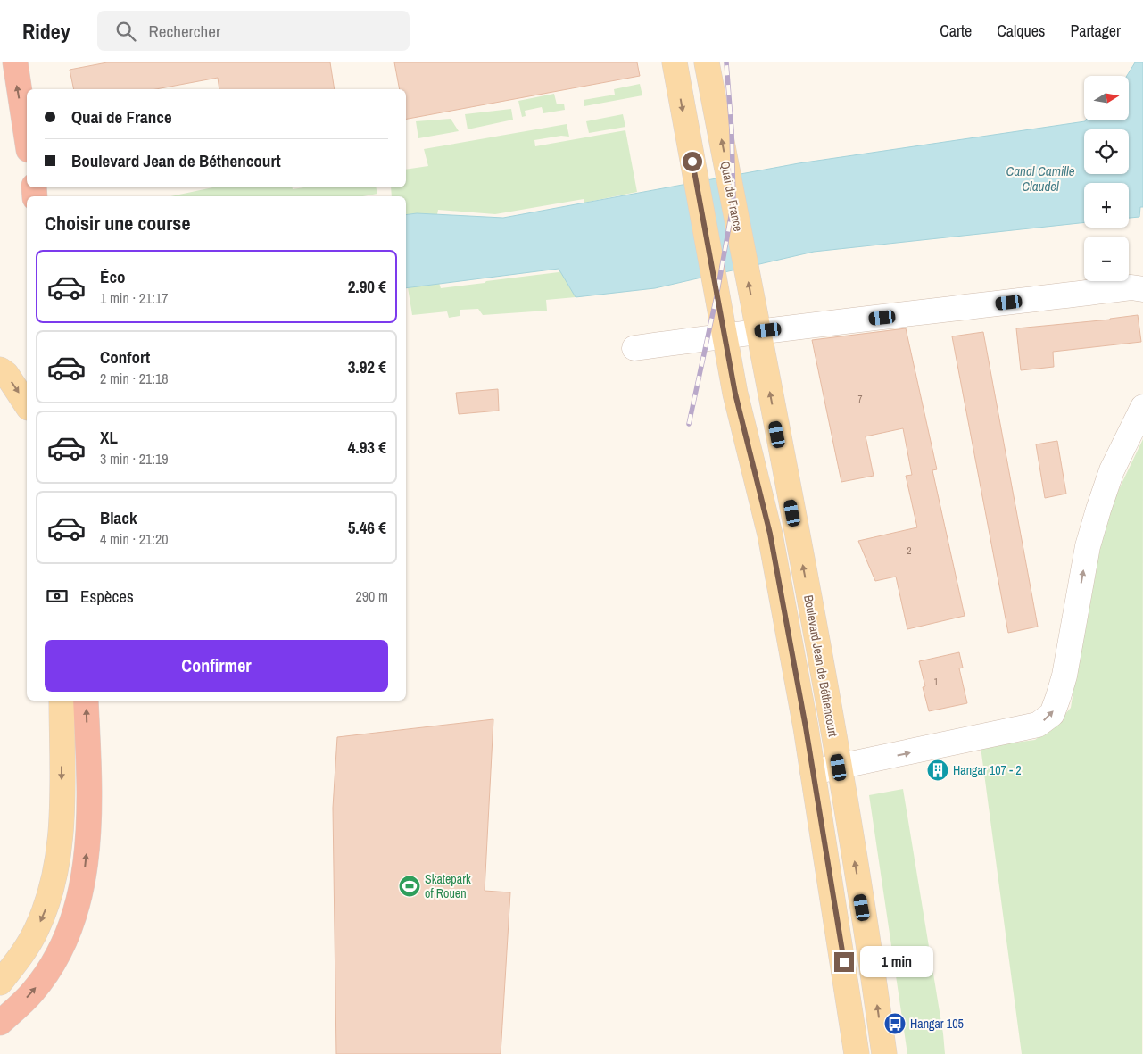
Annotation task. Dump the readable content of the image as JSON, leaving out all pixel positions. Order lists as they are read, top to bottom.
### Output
{
  "streets": {
    "main road": ["Quai de France", "Boulevard Jean de Béthencourt"]
  },
  "crossings": [
    ["Quai de France", "Boulevard Jean de Béthencourt"]
  ],
  "water": ["Canal Camille Claudel"],
  "places": {
    "building": ["Hangar 107 - 2"],
    "sports": ["Skatepark of Rouen"],
    "bus stop": ["Hangar 105"]
  },
  "house_numbers": ["7", "2", "1"],
  "north": "right",
  "page": {
    "header": "Ridey",
    "search": "Rechercher",
    "nav": ["Carte", "Calques", "Partager"],
    "map_buttons": ["+", "−"],
    "banner": ["Quai de France", "Boulevard Jean de Béthencourt"],
    "heading": "Choisir une course",
    "list": [
      {
        "name": "Éco",
        "note": "1 min · 21:17",
        "value": "2.90 €"
      },
      {
        "name": "Confort",
        "note": "2 min · 21:18",
        "value": "3.92 €"
      },
      {
        "name": "XL",
        "note": "3 min · 21:19",
        "value": "4.93 €"
      },
      {
        "name": "Black",
        "note": "4 min · 21:20",
        "value": "5.46 €"
      }
    ],
    "pay": ["Espèces", "290 m"],
    "buttons": "Confirmer",
    "bubble": "1 min"
  }
}
